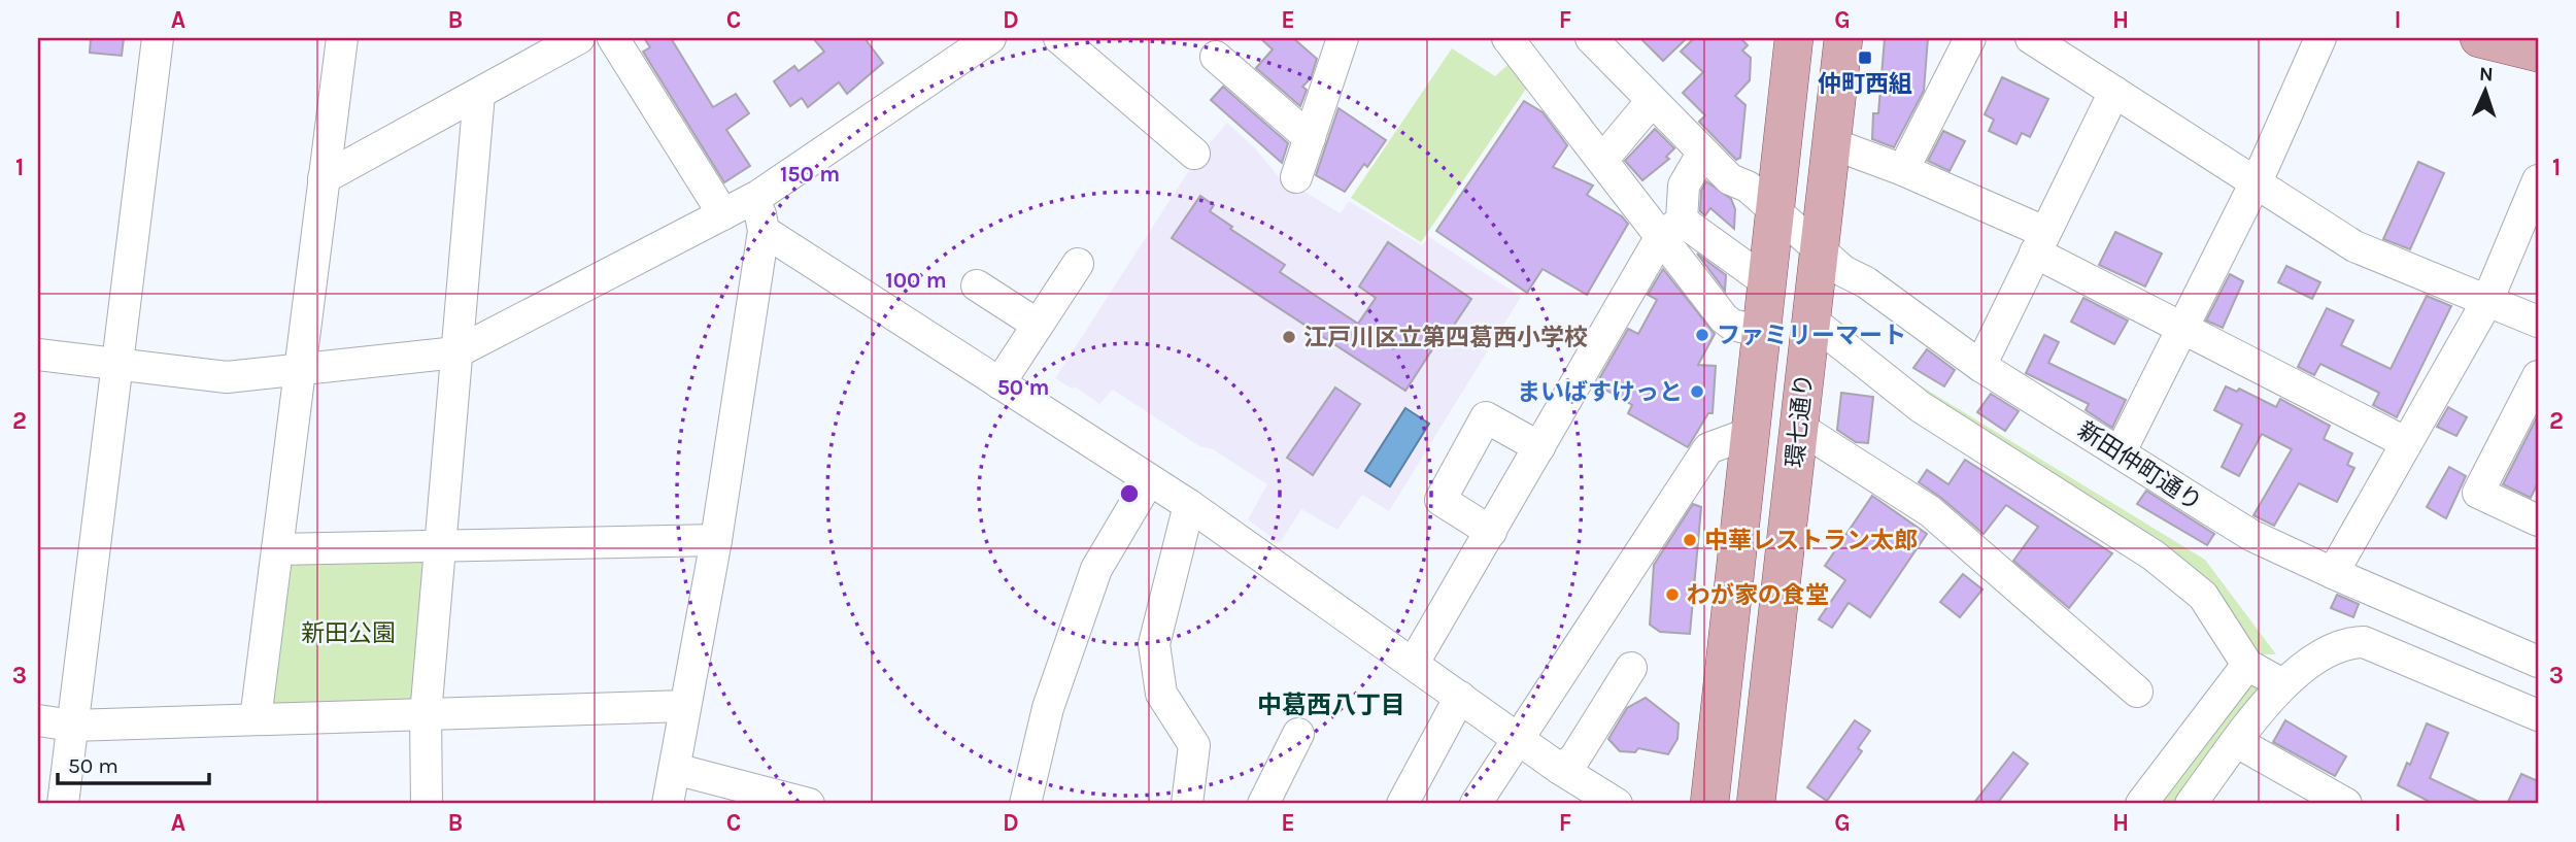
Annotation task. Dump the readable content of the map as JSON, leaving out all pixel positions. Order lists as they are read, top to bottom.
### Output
{
  "streets": {
    "main road": ["環七通り"],
    "street": ["新田仲町通り"]
  },
  "crossings": [
    ["環七通り", "新田仲町通り"]
  ],
  "districts": ["中葛西八丁目"],
  "parks": ["新田公園"],
  "places": {
    "transit": ["仲町西組"],
    "other": [
      "ファミリーマート",
      "江戸川区立第四葛西小学校",
      "まいばすけっと",
      "中華レストラン太郎",
      "わが家の食堂"
    ]
  },
  "scale_bar": "50 m",
  "north": "top",
  "grid": {
    "columns": [
      "A",
      "B",
      "C",
      "D",
      "E",
      "F",
      "G",
      "H",
      "I"
    ],
    "rows": ["1", "2", "3"]
  },
  "rings": ["150 m", "100 m", "50 m"]
}
